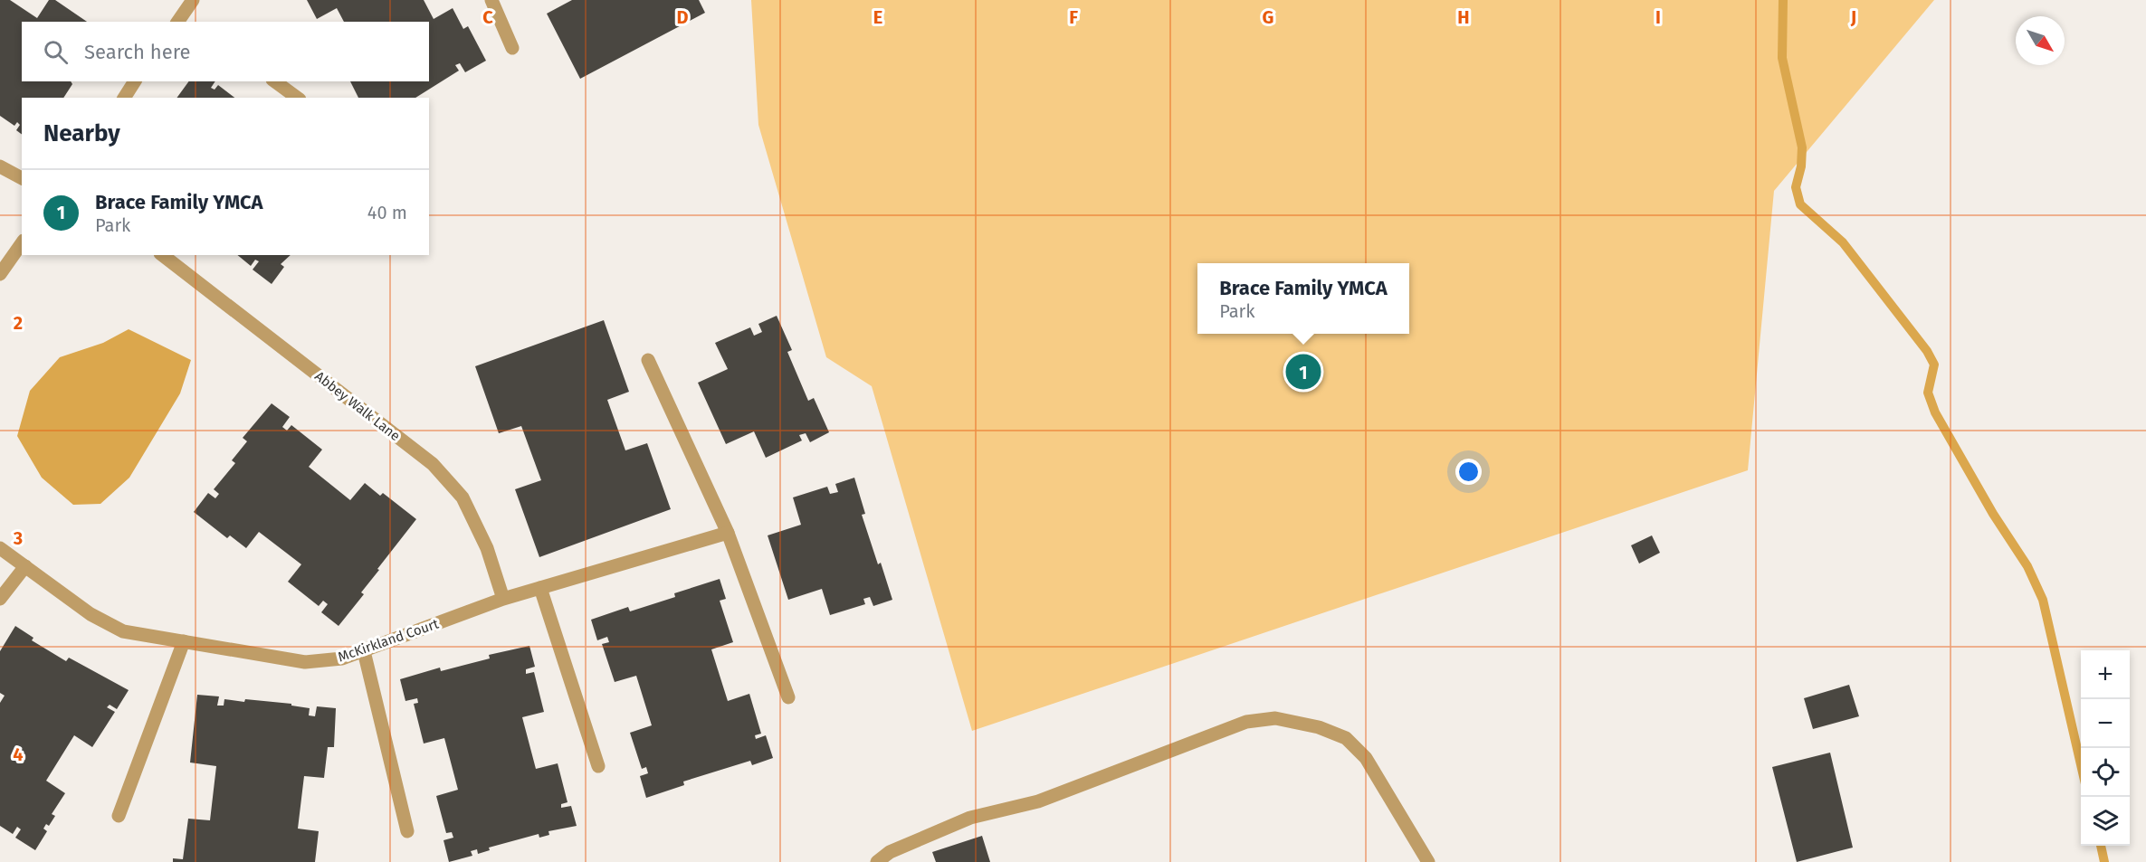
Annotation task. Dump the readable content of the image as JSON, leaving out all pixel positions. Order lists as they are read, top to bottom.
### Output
{
  "streets": {
    "street": ["Abbey Walk Lane", "McKirkland Court"]
  },
  "crossings": [
    ["Abbey Walk Lane", "McKirkland Court"]
  ],
  "north": "bottom right",
  "page": {
    "search": "Search here",
    "heading": "Nearby",
    "list": [
      {
        "mark": "1",
        "name": "Brace Family YMCA",
        "note": "Park",
        "value": "40 m"
      }
    ],
    "popup": ["Brace Family YMCA", "Park"],
    "pins": "1",
    "map_buttons": ["+", "−"]
  },
  "grid": {
    "columns": [
      "C",
      "D",
      "E",
      "F",
      "G",
      "H",
      "I",
      "J"
    ],
    "rows": ["2", "3", "4"]
  }
}
